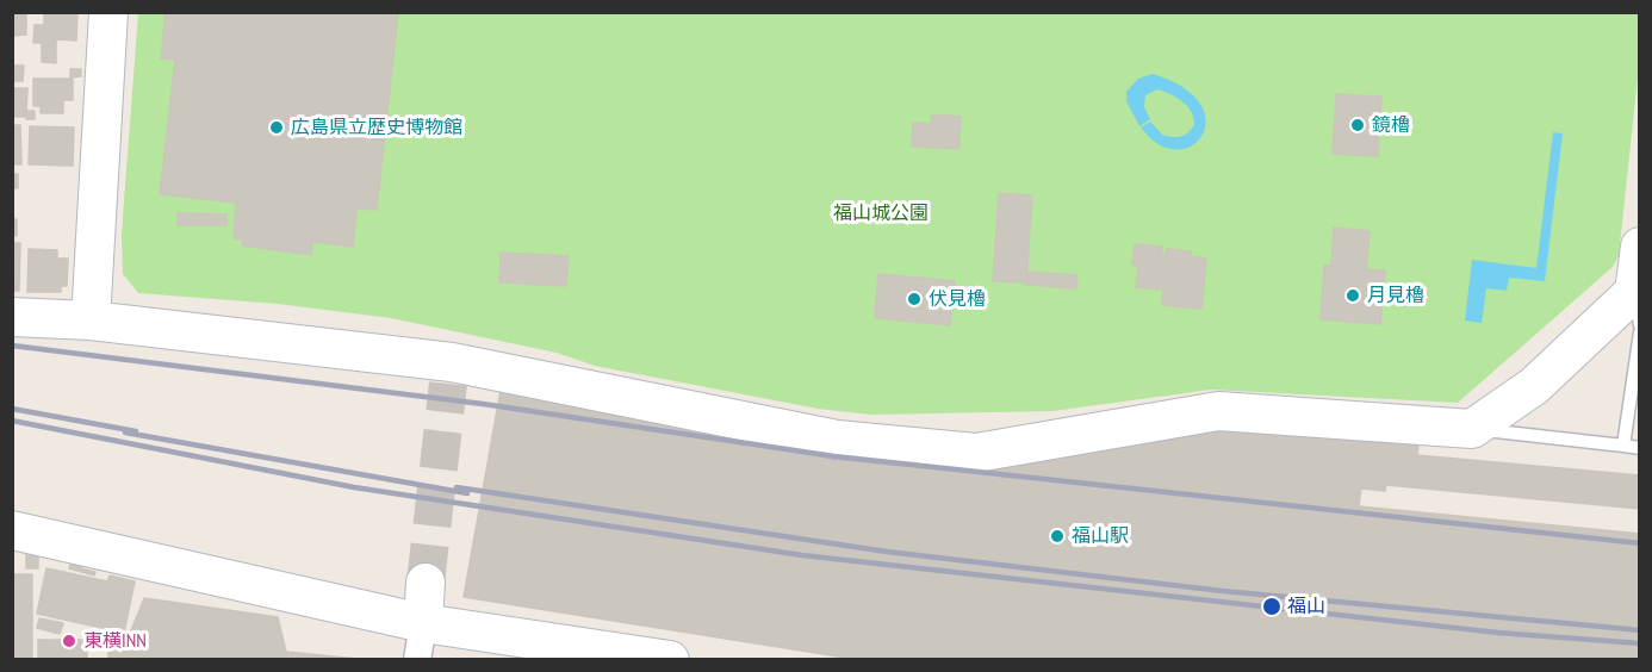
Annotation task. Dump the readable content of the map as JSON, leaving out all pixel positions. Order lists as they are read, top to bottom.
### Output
{
  "parks": ["福山城公園"],
  "places": [
    "鏡櫓",
    "広島県立歴史博物館",
    "月見櫓",
    "伏見櫓",
    "福山駅",
    "福山",
    "東横INN"
  ]
}
